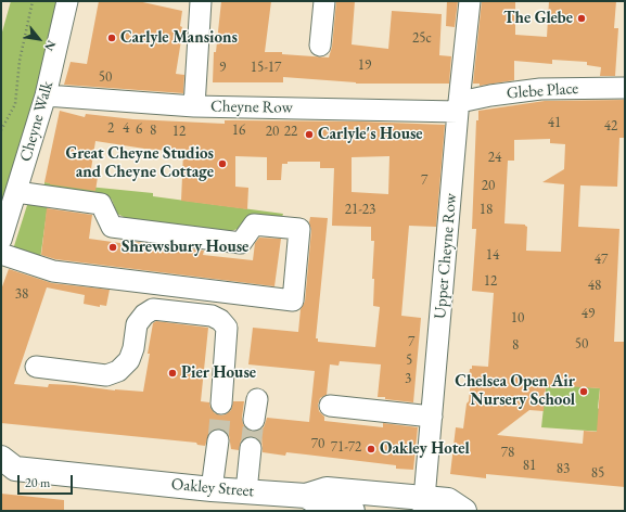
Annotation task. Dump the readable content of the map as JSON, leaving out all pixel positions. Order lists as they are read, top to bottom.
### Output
{
  "streets": {
    "main road": ["Oakley Street"],
    "street": [
      "Glebe Place",
      "Cheyne Row",
      "Cheyne Walk",
      "Upper Cheyne Row"
    ]
  },
  "crossings": [
    ["Glebe Place", "Cheyne Row"],
    ["Glebe Place", "Upper Cheyne Row"],
    ["Cheyne Row", "Cheyne Walk"],
    ["Cheyne Row", "Upper Cheyne Row"],
    ["Upper Cheyne Row", "Oakley Street"]
  ],
  "places": [
    "The Glebe",
    "Carlyle Mansions",
    "Carlyle's House",
    "Great Cheyne Studios and Cheyne Cottage",
    "Shrewsbury House",
    "Pier House",
    "Chelsea Open Air Nursery School",
    "Oakley Hotel"
  ],
  "house_numbers": [
    "25c",
    "19",
    "9",
    "15-17",
    "50",
    "41",
    "42",
    "2",
    "4",
    "6",
    "8",
    "16",
    "12",
    "20",
    "22",
    "24",
    "7",
    "20",
    "21-23",
    "18",
    "14",
    "47",
    "12",
    "48",
    "38",
    "49",
    "10",
    "7",
    "50",
    "8",
    "5",
    "3",
    "70",
    "71-72",
    "78",
    "81",
    "83",
    "85"
  ],
  "scale_bar": "20 m",
  "north": "bottom right"
}
